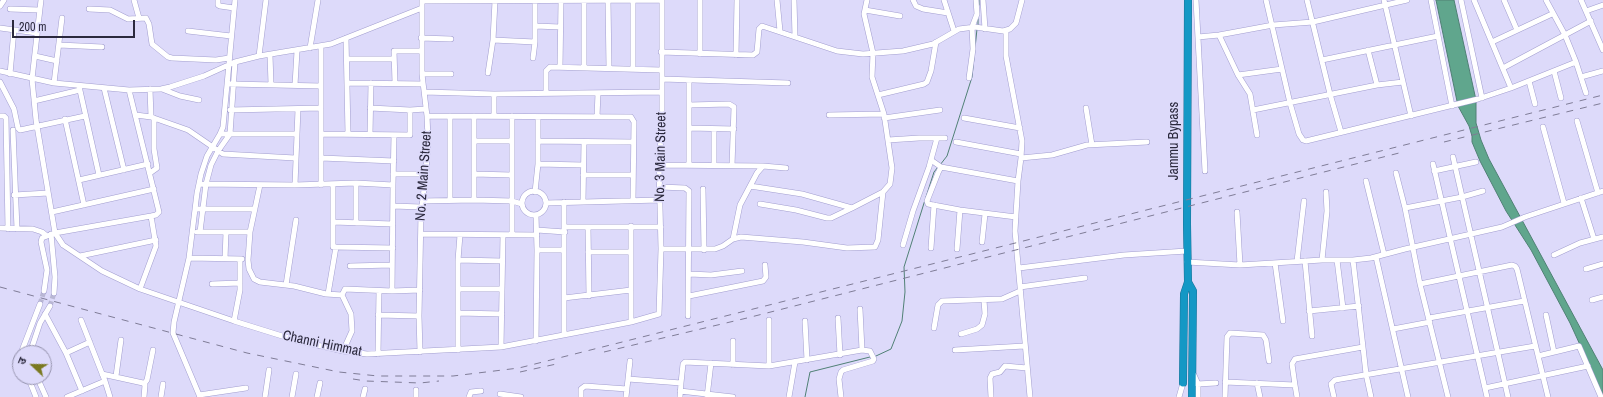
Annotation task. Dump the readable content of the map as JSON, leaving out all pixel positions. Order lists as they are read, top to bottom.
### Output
{
  "streets": {
    "highway": ["Jammu Bypass"],
    "street": ["No. 3 Main Street", "No. 2 Main Street", "Channi Himmat"]
  },
  "crossings": [
    ["No. 3 Main Street", "Channi Himmat"],
    ["No. 2 Main Street", "Channi Himmat"]
  ],
  "scale_bar": "200 m",
  "north": "left"
}
